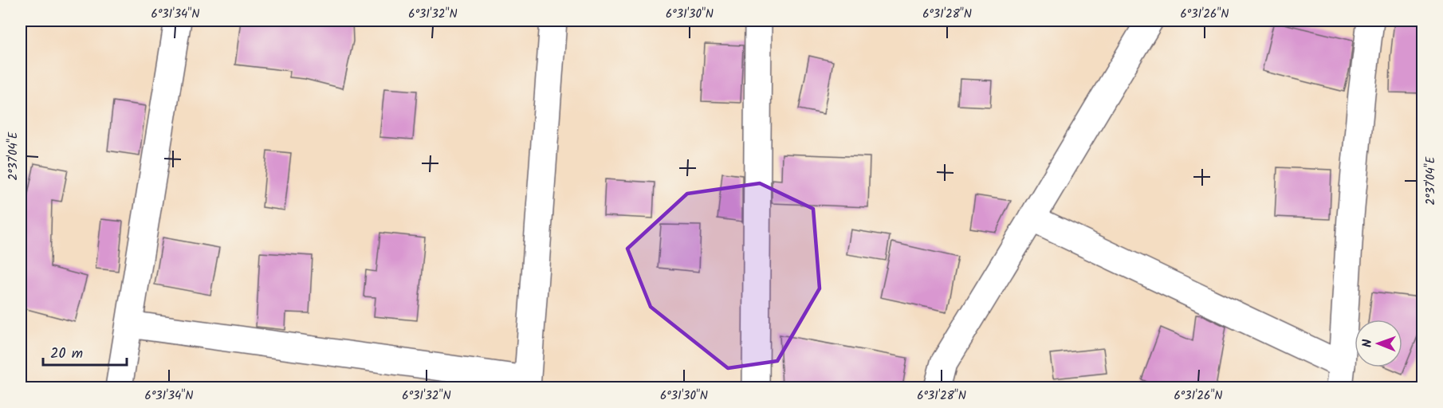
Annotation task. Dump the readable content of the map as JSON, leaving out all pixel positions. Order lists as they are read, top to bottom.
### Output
{
  "scale_bar": "20 m",
  "north": "left",
  "coordinates": [
    "6°31'34\"N",
    "6°31'32\"N",
    "6°31'30\"N",
    "6°31'28\"N",
    "6°31'26\"N",
    "2°37'04\"E"
  ]
}
